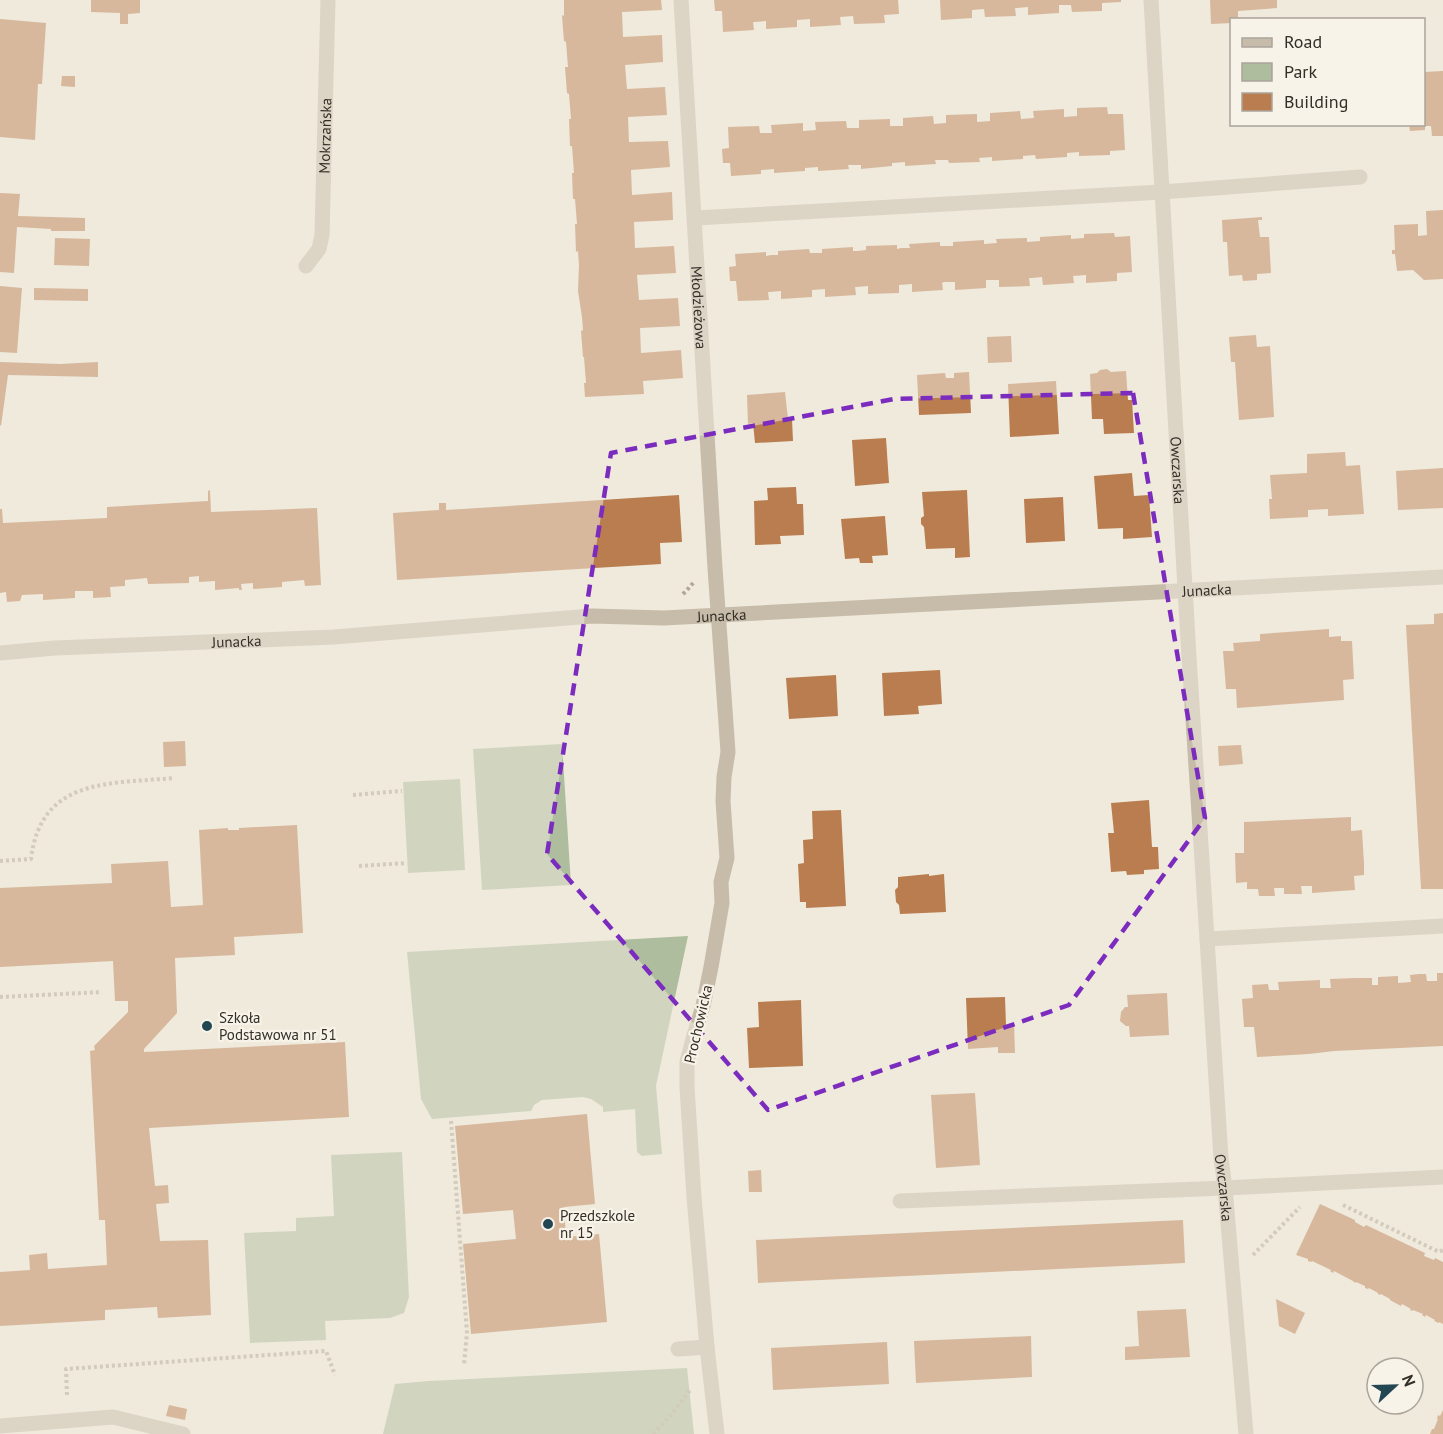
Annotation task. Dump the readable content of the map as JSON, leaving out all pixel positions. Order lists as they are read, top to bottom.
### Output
{
  "streets": {
    "street": [
      "Mokrzańska",
      "Młodzieżowa",
      "Owczarska",
      "Junacka",
      "Prochowicka"
    ]
  },
  "crossings": [
    ["Młodzieżowa", "Junacka"],
    ["Młodzieżowa", "Prochowicka"],
    ["Owczarska", "Junacka"],
    ["Junacka", "Prochowicka"]
  ],
  "places": ["Szkoła Podstawowa nr 51", "Przedszkole nr 15"],
  "legend": ["Road", "Park", "Building"],
  "north": "right"
}
